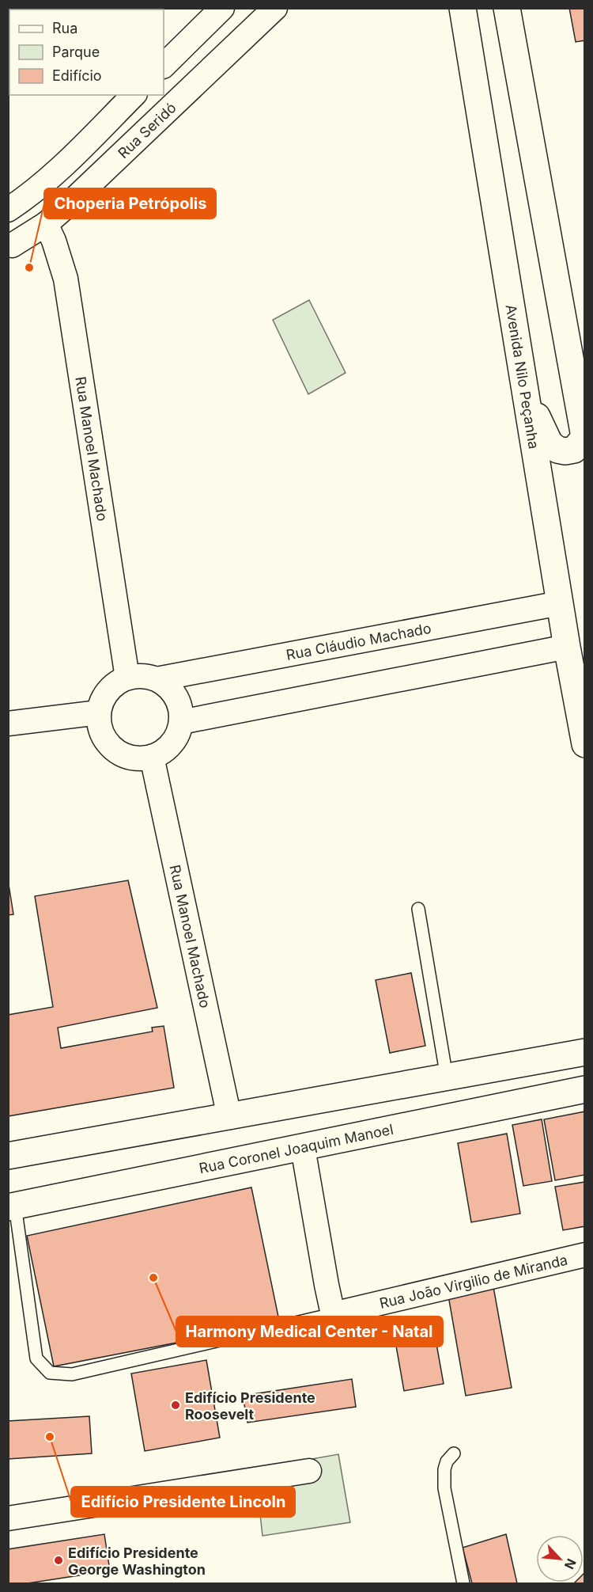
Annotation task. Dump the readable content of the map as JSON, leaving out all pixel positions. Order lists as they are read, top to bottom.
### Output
{
  "streets": {
    "main road": ["Avenida Nilo Peçanha", "Rua Coronel Joaquim Manoel"],
    "street": [
      "Rua Seridó",
      "Rua Manoel Machado",
      "Rua Cláudio Machado",
      "Rua João Virgilio de Miranda"
    ]
  },
  "crossings": [
    ["Rua Seridó", "Rua Manoel Machado"],
    ["Avenida Nilo Peçanha", "Rua Cláudio Machado"],
    ["Rua Manoel Machado", "Rua Cláudio Machado"]
  ],
  "places": [
    "Choperia Petrópolis",
    "Harmony Medical Center - Natal",
    "Edifício Presidente Roosevelt",
    "Edifício Presidente Lincoln",
    "Edifício Presidente George Washington"
  ],
  "legend": ["Rua", "Parque", "Edifício"],
  "north": "bottom right"
}
